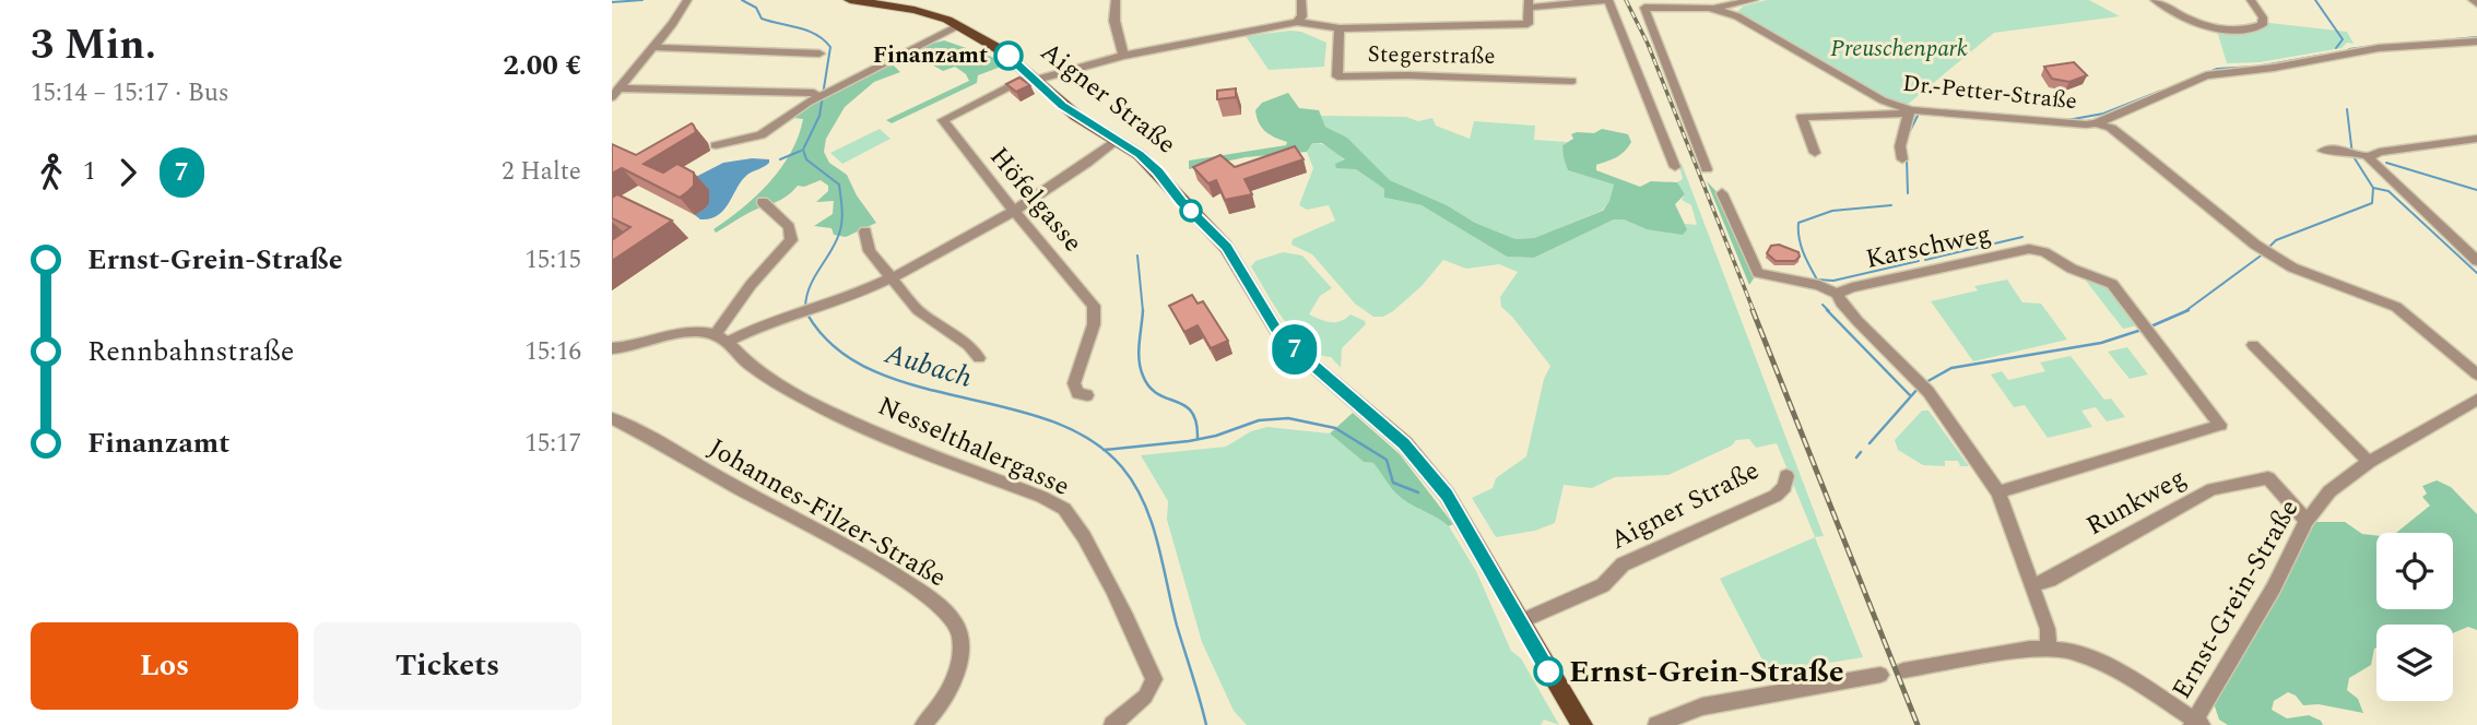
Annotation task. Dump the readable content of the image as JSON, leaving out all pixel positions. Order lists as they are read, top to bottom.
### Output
{
  "streets": {
    "main road": ["Aigner Straße"],
    "street": [
      "Stegerstraße",
      "Dr.-Petter-Straße",
      "Höfelgasse",
      "Karschweg",
      "Nesselthalergasse",
      "Runkweg",
      "Johannes-Filzer-Straße",
      "Ernst-Grein-Straße"
    ]
  },
  "crossings": [
    ["Aigner Straße", "Höfelgasse"],
    ["Runkweg", "Ernst-Grein-Straße"]
  ],
  "water": ["Aubach"],
  "parks": ["Preuschenpark"],
  "places": ["Finanzamt", "Ernst-Grein-Straße"],
  "lines": ["bus line 7"],
  "page": {
    "heading": ["3 Min.", "15:14 – 15:17 · Bus", "2.00 €"],
    "on_map": "7",
    "legs": ["1", "7", "2 Halte"],
    "list": [
      {
        "name": "Ernst-Grein-Straße",
        "value": "15:15"
      },
      {
        "name": "Rennbahnstraße",
        "value": "15:16"
      },
      {
        "name": "Finanzamt",
        "value": "15:17"
      }
    ],
    "buttons": ["Los", "Tickets"]
  }
}
